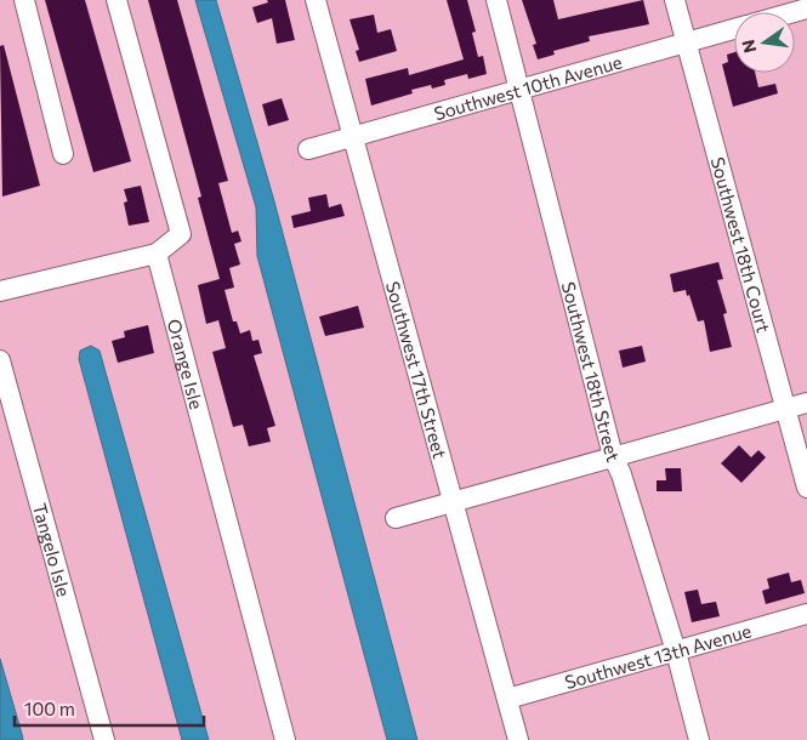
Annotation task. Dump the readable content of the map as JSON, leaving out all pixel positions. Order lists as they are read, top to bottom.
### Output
{
  "streets": {
    "street": [
      "Southwest 10th Avenue",
      "Southwest 18th Court",
      "Orange Isle",
      "Southwest 17th Street",
      "Southwest 18th Street",
      "Tangelo Isle",
      "Southwest 13th Avenue"
    ]
  },
  "crossings": [
    ["Southwest 10th Avenue", "Southwest 18th Court"],
    ["Southwest 10th Avenue", "Southwest 17th Street"],
    ["Southwest 10th Avenue", "Southwest 18th Street"],
    ["Southwest 17th Street", "Southwest 13th Avenue"],
    ["Southwest 18th Street", "Southwest 13th Avenue"]
  ],
  "scale_bar": "100 m",
  "north": "left"
}
